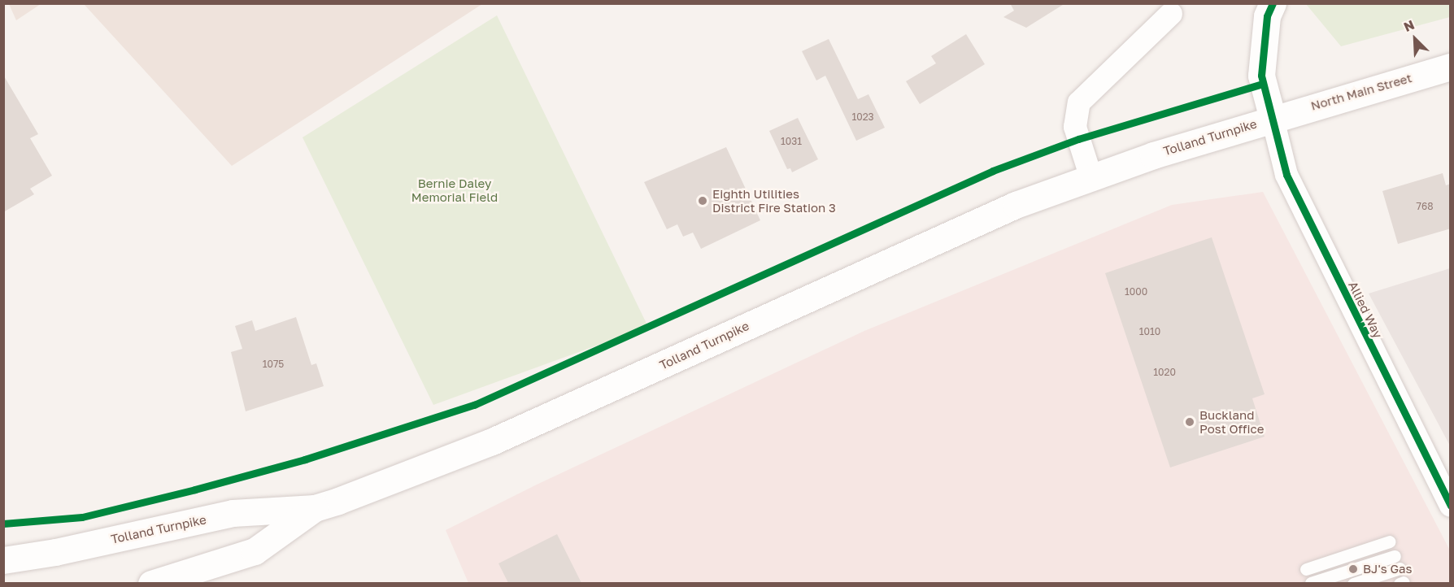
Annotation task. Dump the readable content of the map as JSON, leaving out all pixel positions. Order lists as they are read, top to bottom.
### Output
{
  "streets": {
    "main road": ["North Main Street", "Tolland Turnpike"],
    "street": ["Allied Way"]
  },
  "crossings": [
    ["North Main Street", "Tolland Turnpike"],
    ["North Main Street", "Allied Way"],
    ["Tolland Turnpike", "Allied Way"]
  ],
  "parks": ["Bernie Daley Memorial Field"],
  "places": ["Eighth Utilities District Fire Station 3", "Buckland Post Office", "BJ's Gas"],
  "house_numbers": [
    "1023",
    "1031",
    "768",
    "1000",
    "1010",
    "1075",
    "1020"
  ],
  "north": "top left"
}
